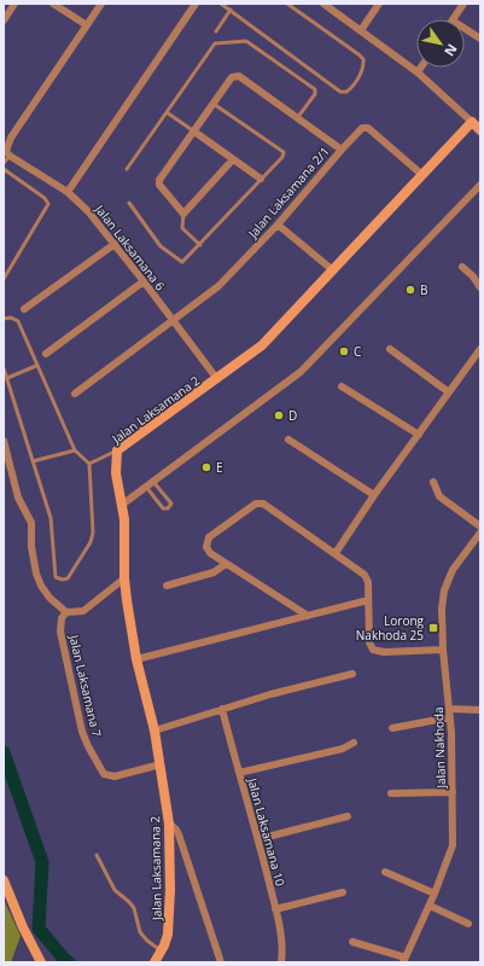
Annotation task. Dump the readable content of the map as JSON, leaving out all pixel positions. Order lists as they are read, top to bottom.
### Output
{
  "streets": {
    "street": [
      "Jalan Laksamana 2/1",
      "Jalan Laksamana 6",
      "Jalan Laksamana 2",
      "Jalan Laksamana 7",
      "Jalan Nakhoda",
      "Jalan Laksamana 10"
    ]
  },
  "crossings": [
    ["Jalan Laksamana 2/1", "Jalan Laksamana 6"],
    ["Jalan Laksamana 2/1", "Jalan Laksamana 2"],
    ["Jalan Laksamana 6", "Jalan Laksamana 2"],
    ["Jalan Laksamana 2", "Jalan Laksamana 7"]
  ],
  "places": {
    "other": [
      "B",
      "C",
      "D",
      "E"
    ],
    "transit": ["Lorong Nakhoda 25"]
  },
  "north": "bottom right"
}
